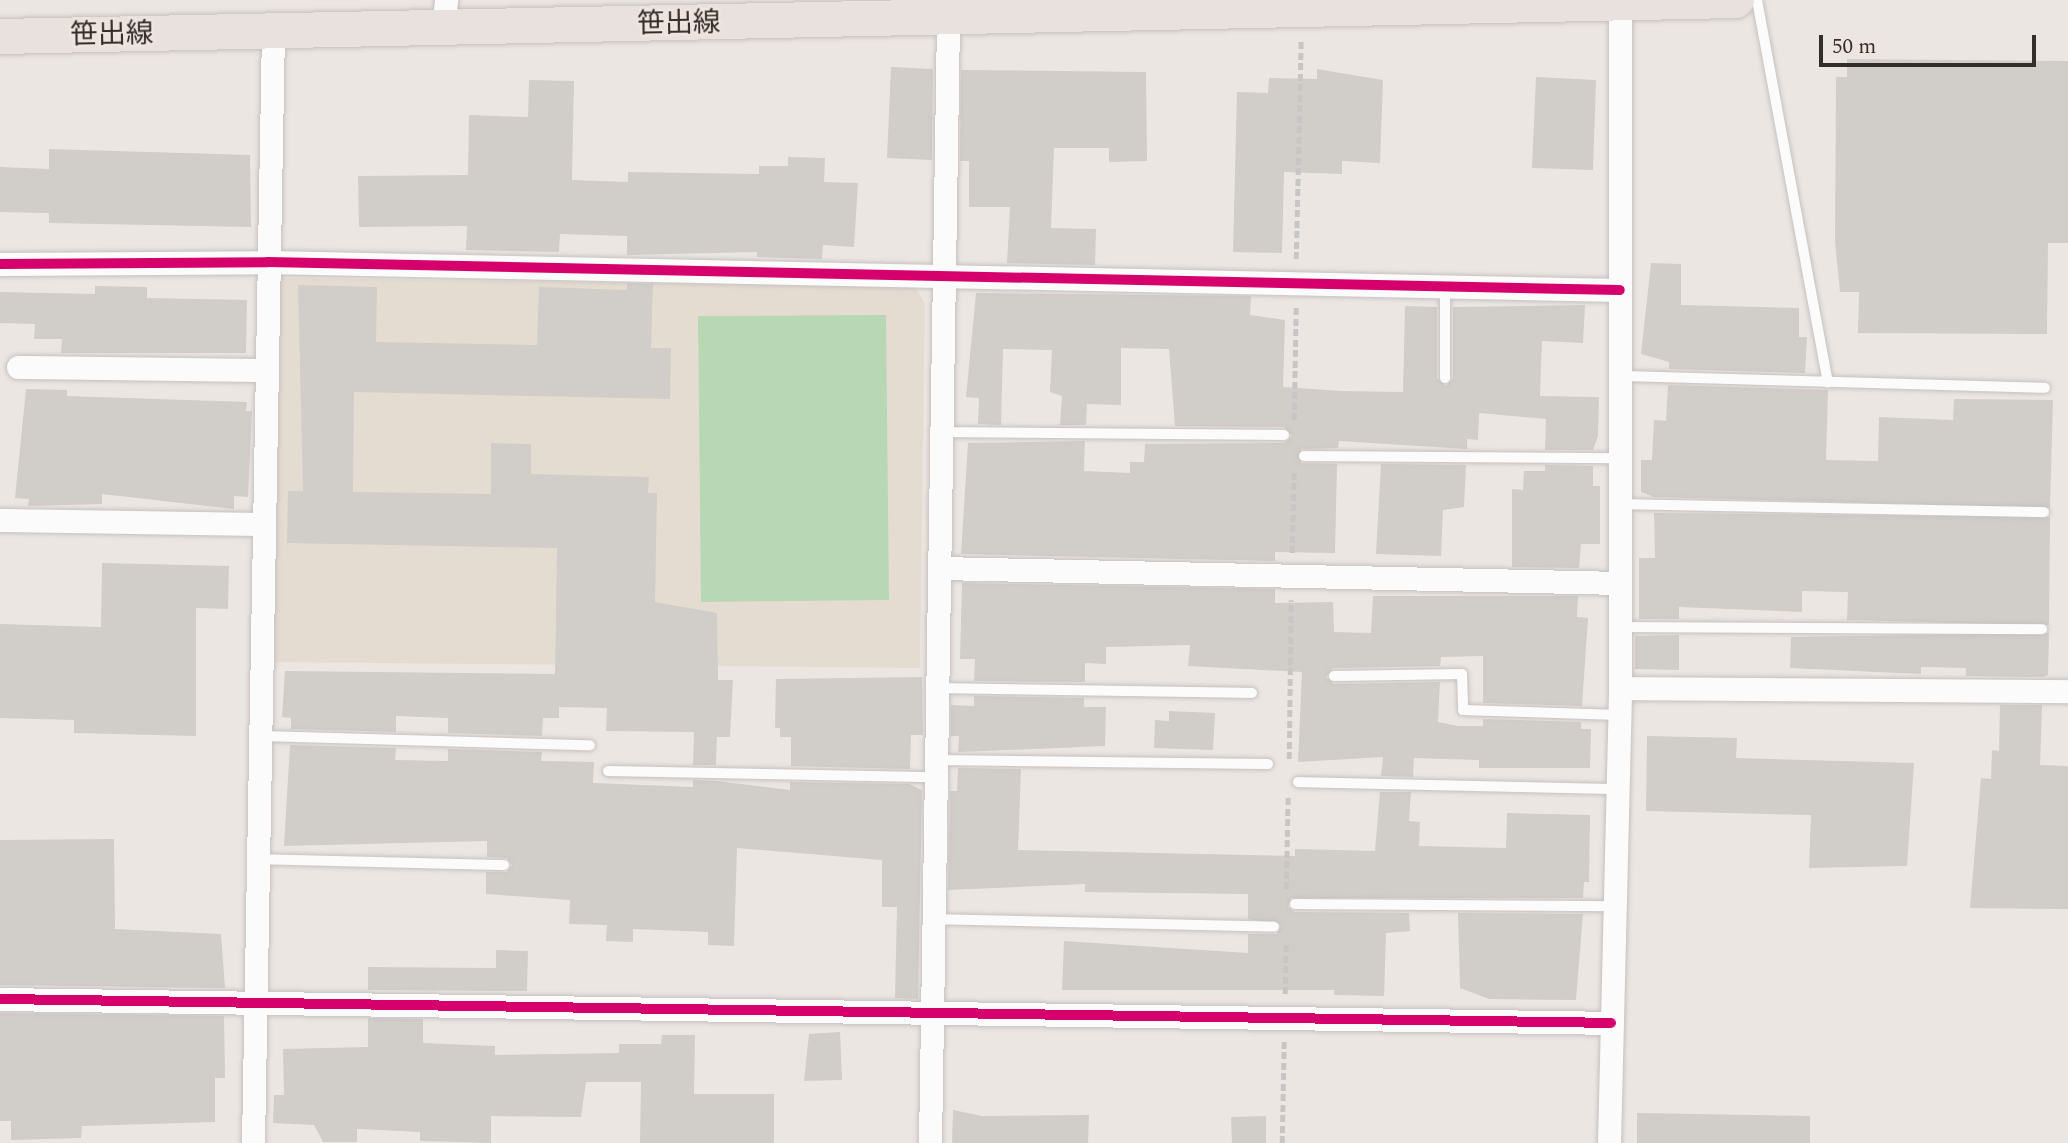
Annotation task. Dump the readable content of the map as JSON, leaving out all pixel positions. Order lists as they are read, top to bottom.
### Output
{
  "streets": {
    "main road": ["笹出線"]
  },
  "scale_bar": "50 m"
}
